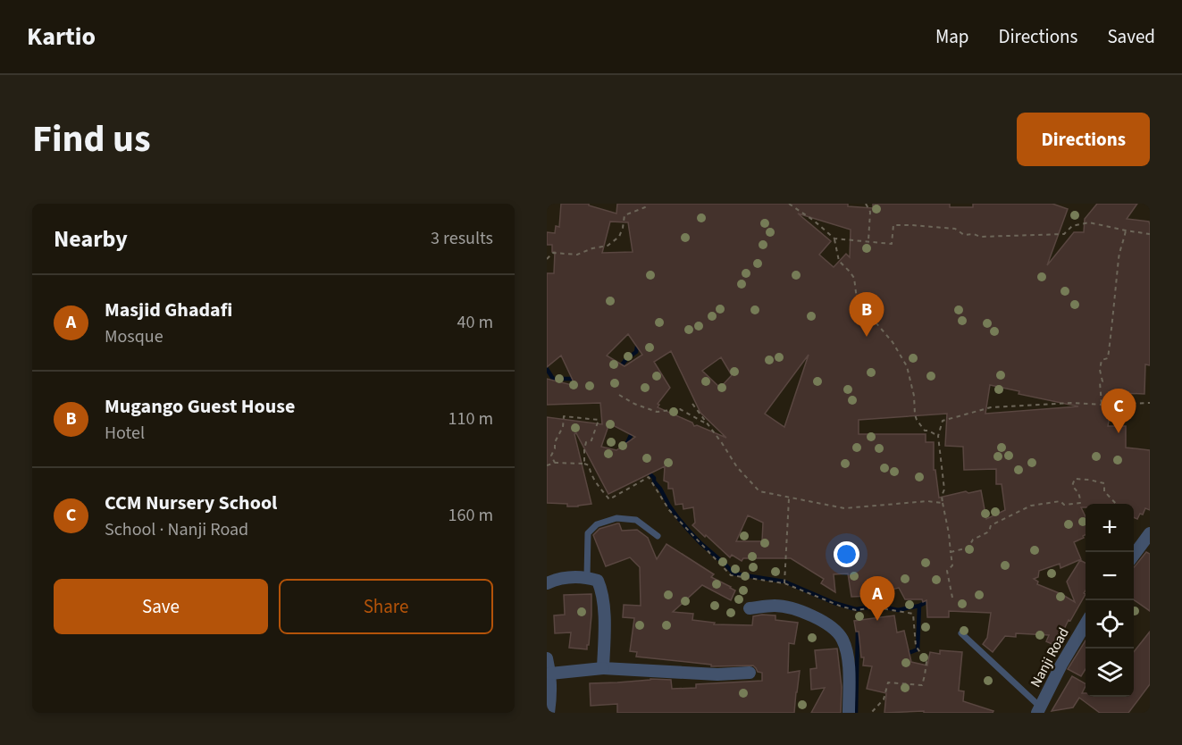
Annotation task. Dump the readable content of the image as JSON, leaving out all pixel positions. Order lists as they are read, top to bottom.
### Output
{
  "streets": {
    "street": ["Nanji Road"]
  },
  "page": {
    "header": "Kartio",
    "nav": ["Map", "Directions", "Saved"],
    "title": "Find us",
    "buttons": [
      "Directions",
      ["Save", "Share"]
    ],
    "heading": ["Nearby", "3 results"],
    "list": [
      {
        "mark": "A",
        "name": "Masjid Ghadafi",
        "note": "Mosque",
        "value": "40 m"
      },
      {
        "mark": "B",
        "name": "Mugango Guest House",
        "note": "Hotel",
        "value": "110 m"
      },
      {
        "mark": "C",
        "name": "CCM Nursery School",
        "note": "School · Nanji Road",
        "value": "160 m"
      }
    ],
    "pins": ["B", "C", "A"],
    "map_buttons": ["+", "−"]
  }
}
